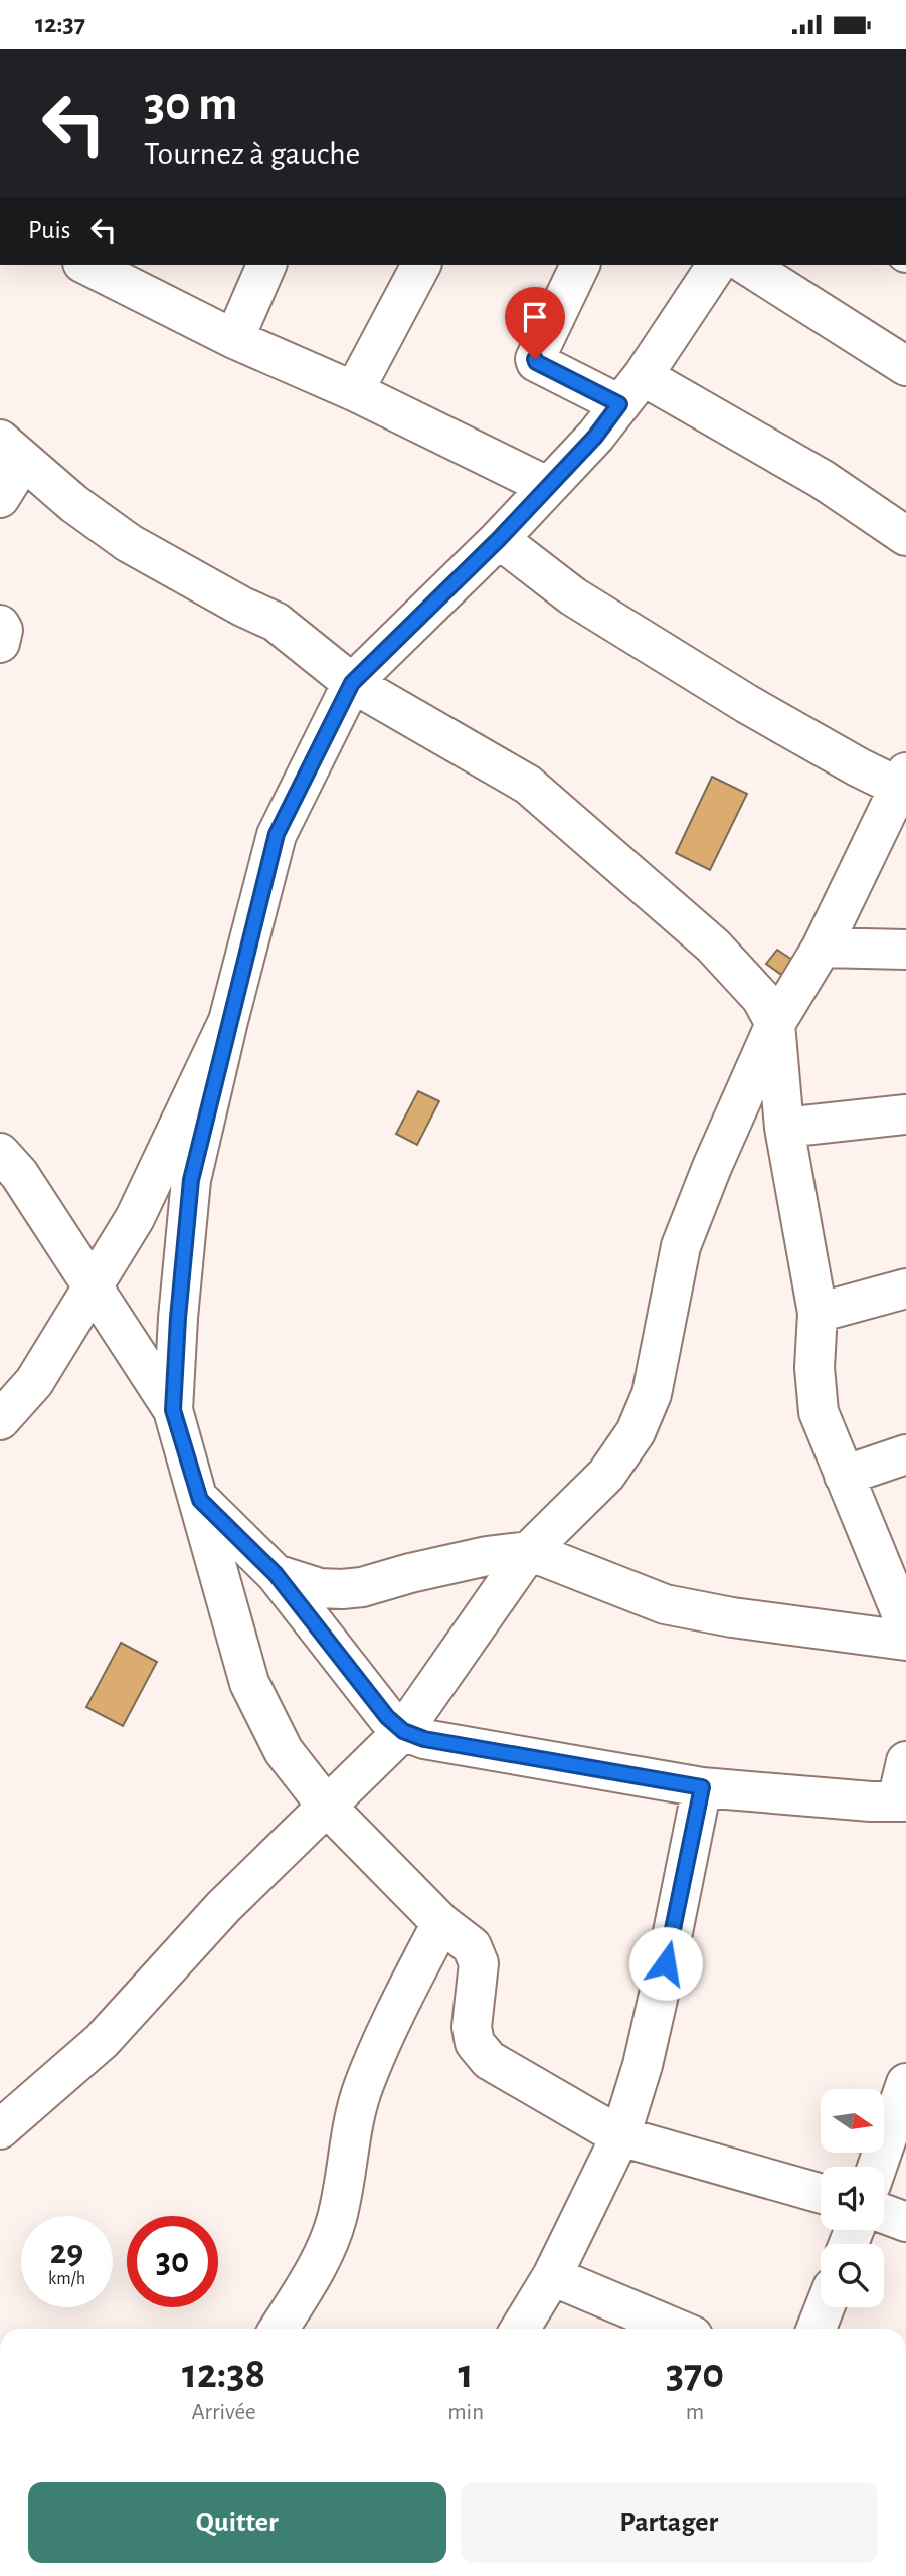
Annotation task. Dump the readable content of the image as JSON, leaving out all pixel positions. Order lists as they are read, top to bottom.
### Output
{
  "north": "right",
  "page": {
    "status": "12:37",
    "turn": ["30 m", "Tournez à gauche"],
    "then": "Puis",
    "speed": "29 km/h",
    "limit": "30",
    "eta": [
      "12:38",
      "Arrivée",
      "1",
      "min",
      "370",
      "m"
    ],
    "buttons": ["Quitter", "Partager"]
  }
}
